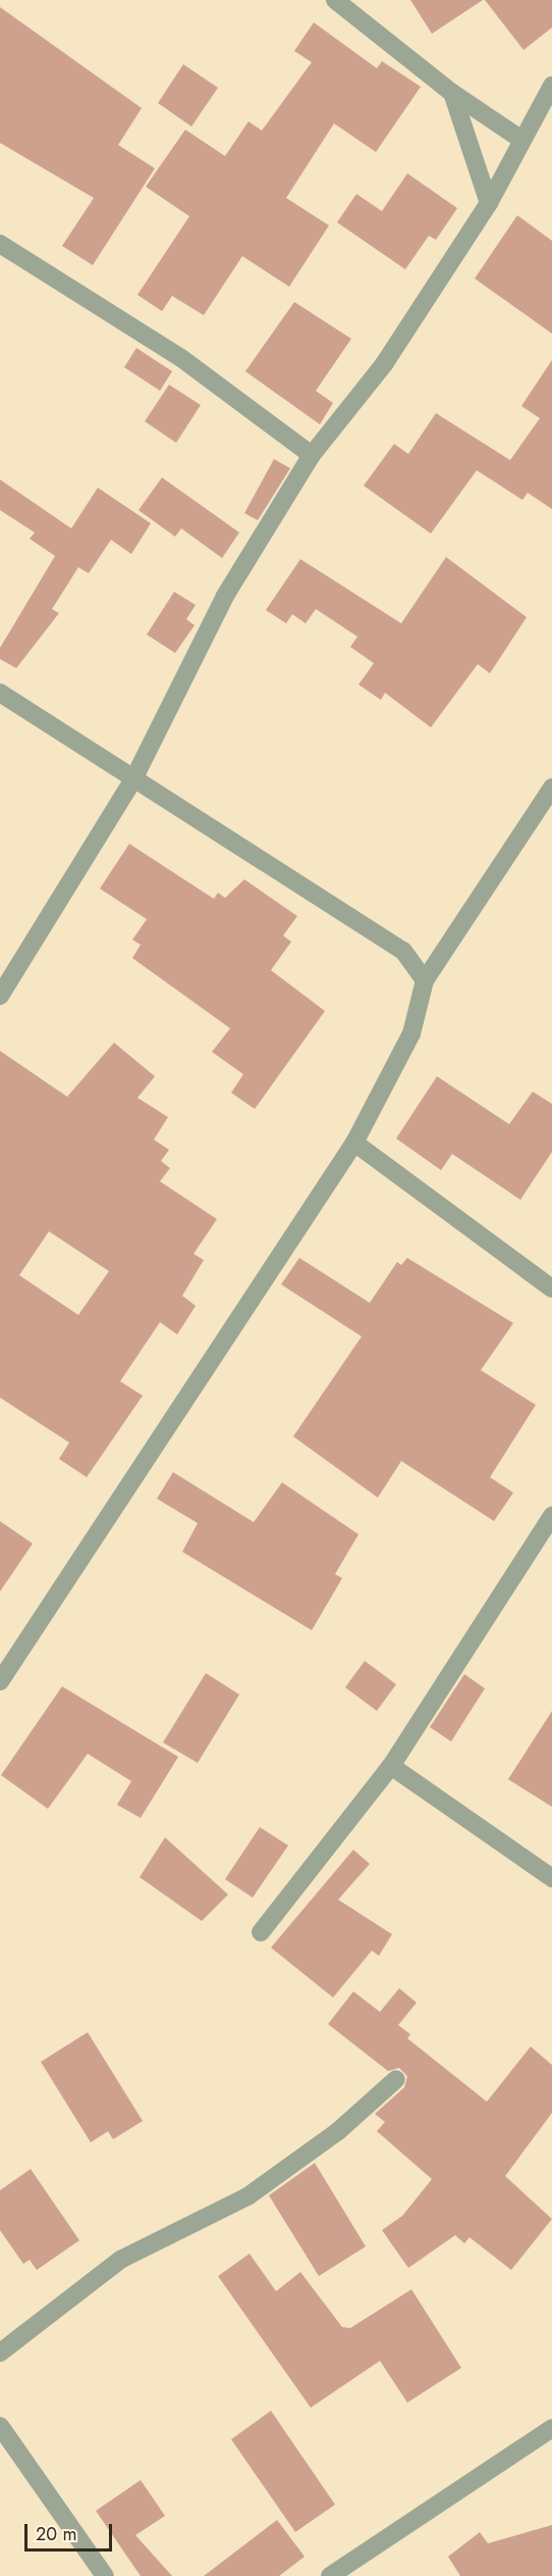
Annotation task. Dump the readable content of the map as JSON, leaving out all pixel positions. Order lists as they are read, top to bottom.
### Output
{
  "scale_bar": "20 m"
}
